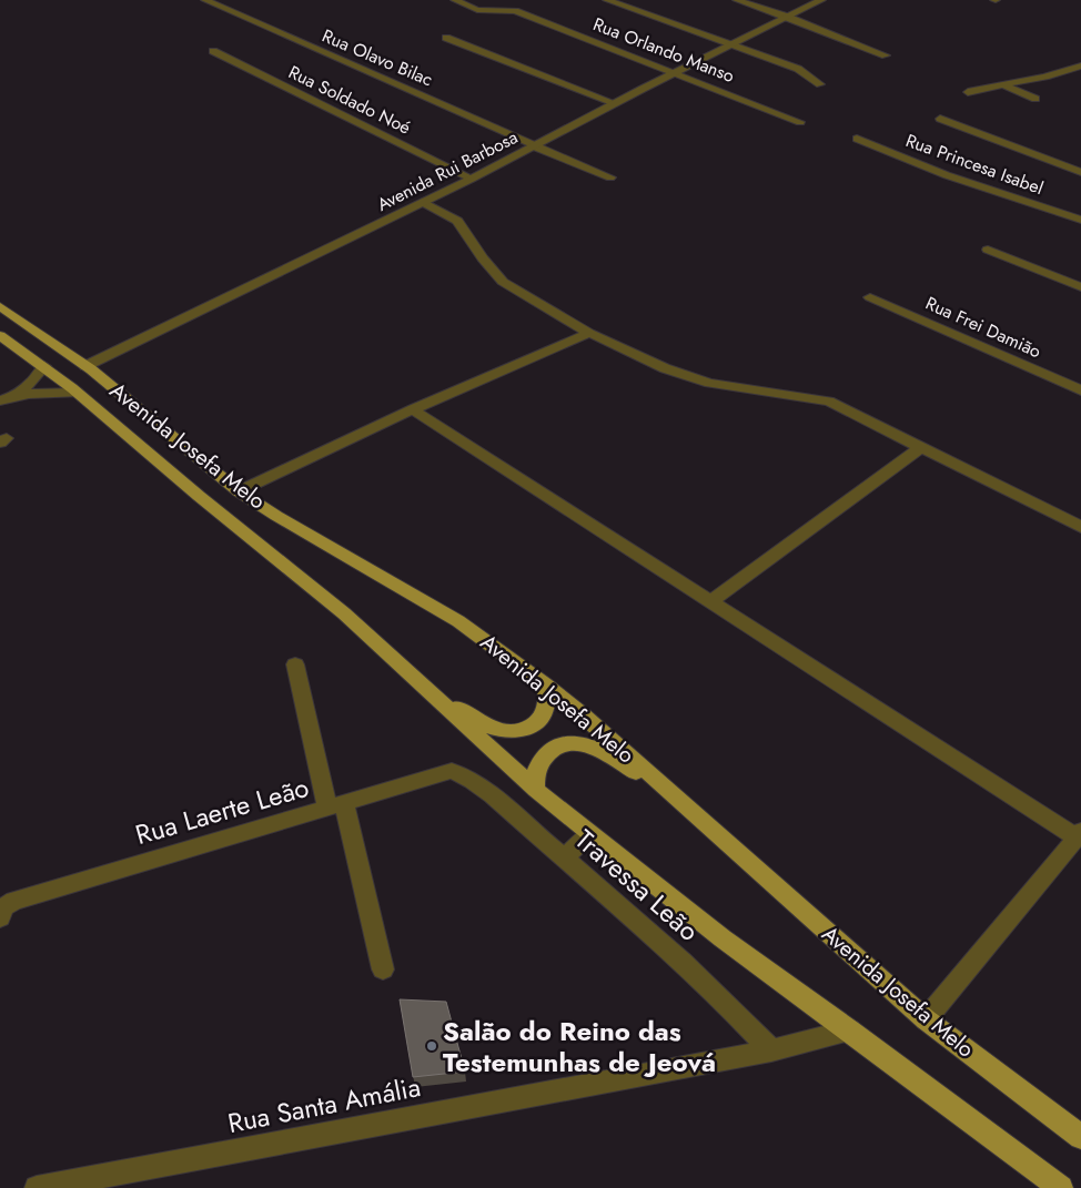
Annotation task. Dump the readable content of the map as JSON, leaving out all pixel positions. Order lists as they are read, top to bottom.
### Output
{
  "streets": {
    "main road": ["Avenida Josefa Melo"],
    "street": [
      "Rua Orlando Manso",
      "Rua Olavo Bilac",
      "Rua Soldado Noé",
      "Rua Princesa Isabel",
      "Avenida Rui Barbosa",
      "Rua Frei Damião",
      "Rua Laerte Leão",
      "Travessa Leão",
      "Rua Santa Amália"
    ]
  },
  "crossings": [
    ["Rua Orlando Manso", "Avenida Rui Barbosa"],
    ["Rua Olavo Bilac", "Avenida Rui Barbosa"],
    ["Rua Soldado Noé", "Avenida Rui Barbosa"],
    ["Avenida Rui Barbosa", "Avenida Josefa Melo"],
    ["Avenida Josefa Melo", "Rua Santa Amália"],
    ["Rua Laerte Leão", "Travessa Leão"],
    ["Travessa Leão", "Rua Santa Amália"]
  ],
  "places": ["Salão do Reino das Testemunhas de Jeová"]
}
